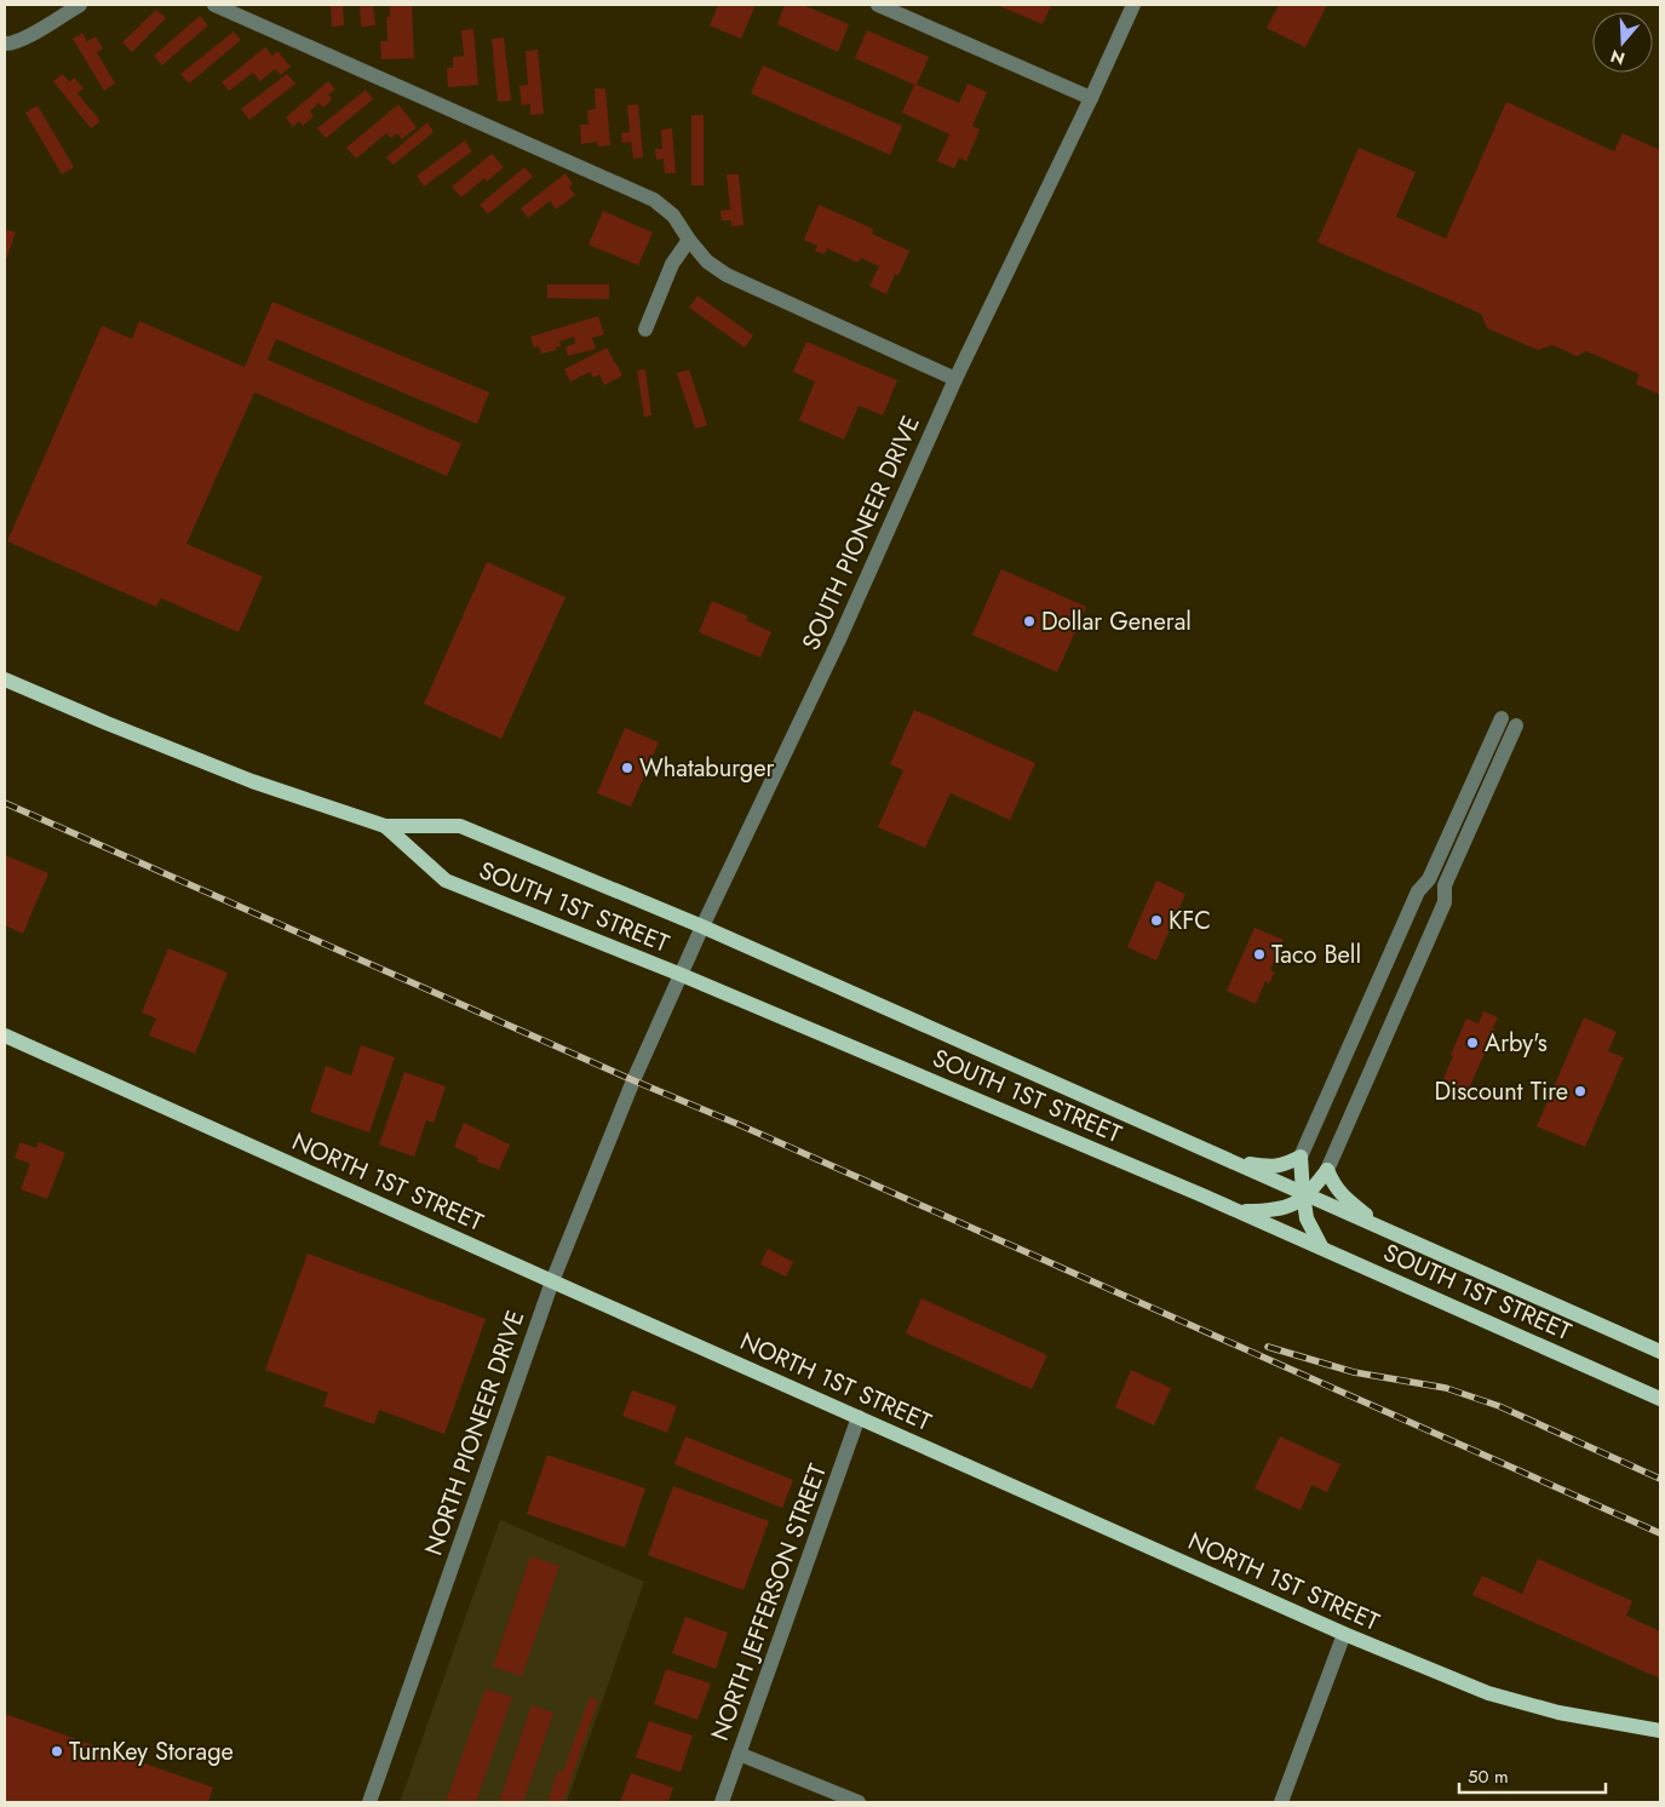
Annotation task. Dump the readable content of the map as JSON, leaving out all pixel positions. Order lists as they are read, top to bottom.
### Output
{
  "streets": {
    "main road": ["SOUTH 1ST STREET", "NORTH 1ST STREET"],
    "street": ["SOUTH PIONEER DRIVE", "NORTH PIONEER DRIVE", "NORTH JEFFERSON STREET"]
  },
  "crossings": [
    ["SOUTH PIONEER DRIVE", "SOUTH 1ST STREET"],
    ["SOUTH PIONEER DRIVE", "NORTH PIONEER DRIVE"],
    ["NORTH 1ST STREET", "NORTH PIONEER DRIVE"],
    ["NORTH 1ST STREET", "NORTH JEFFERSON STREET"]
  ],
  "places": [
    "Dollar General",
    "Whataburger",
    "KFC",
    "Taco Bell",
    "Arby's",
    "Discount Tire",
    "TurnKey Storage"
  ],
  "scale_bar": "50 m",
  "north": "bottom"
}
